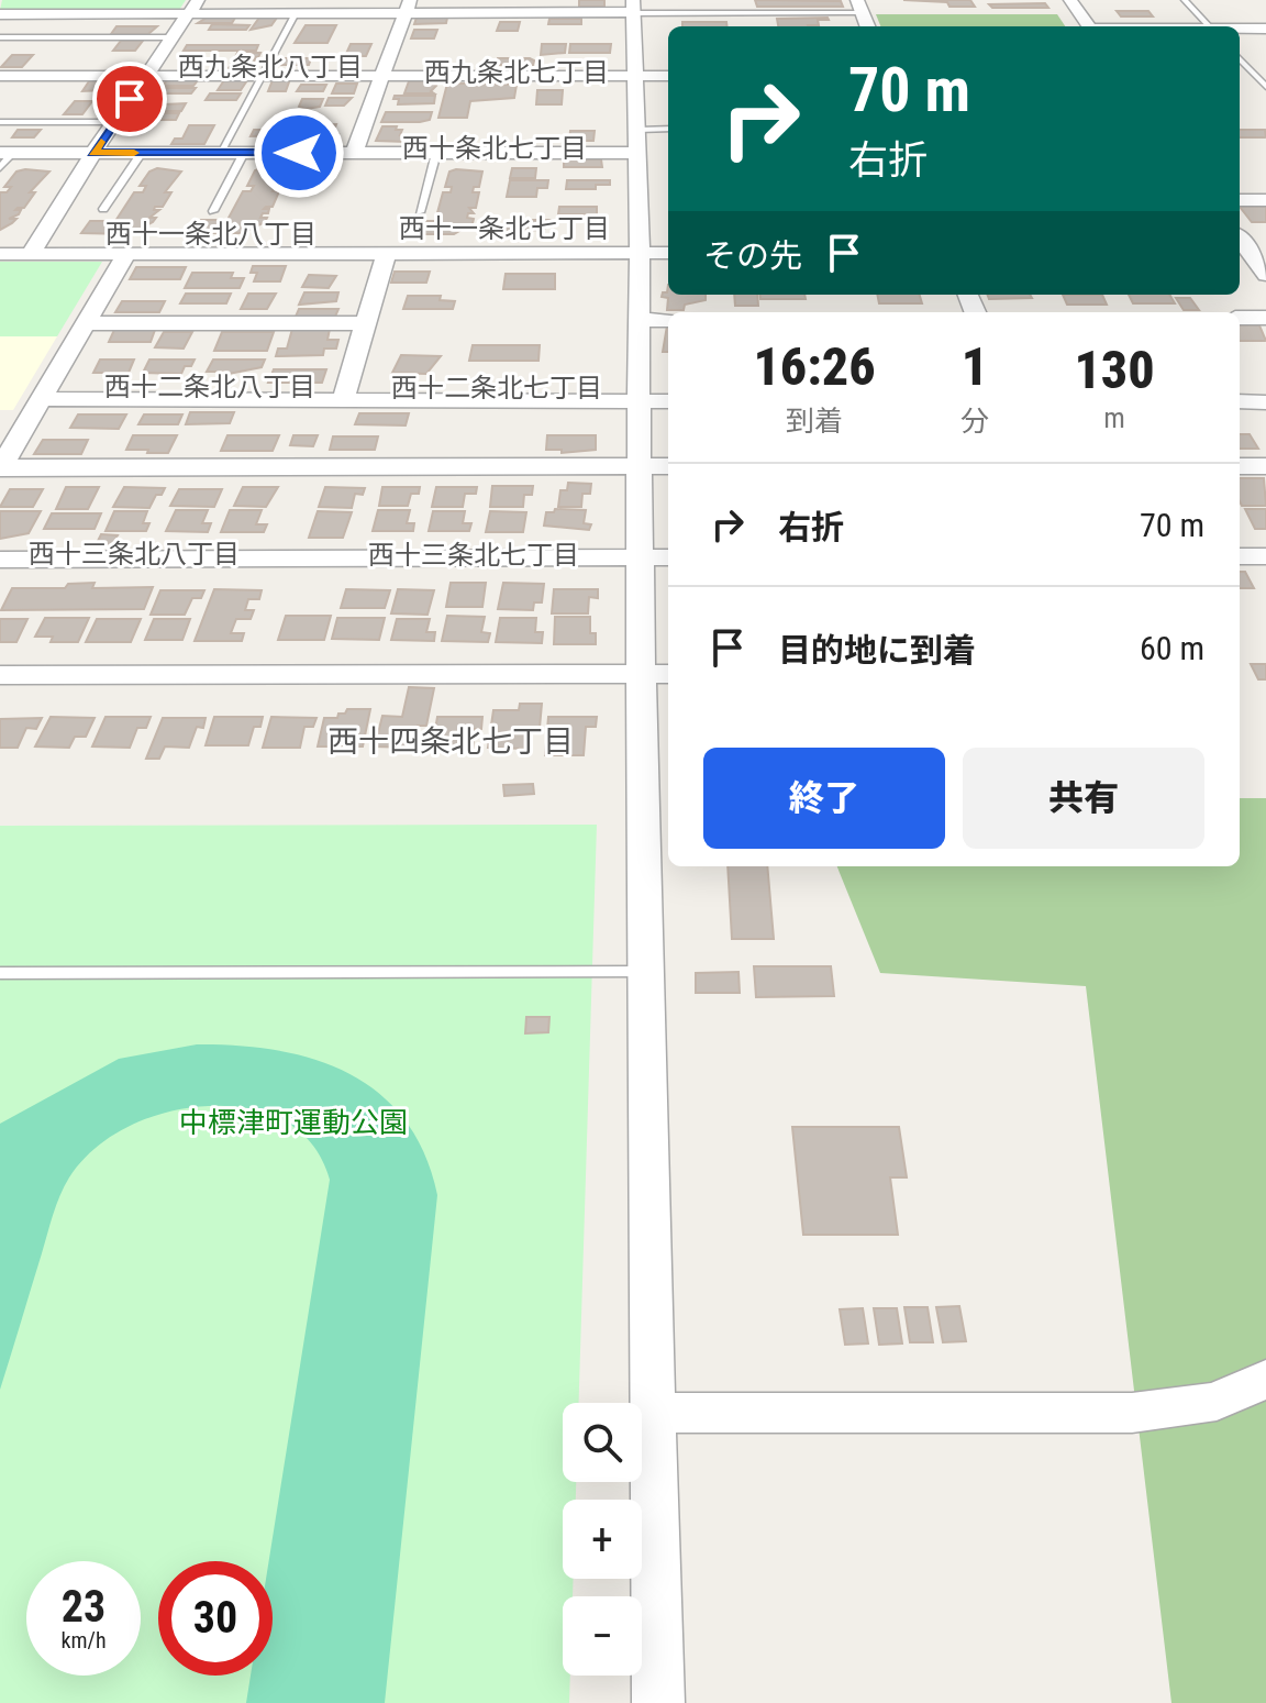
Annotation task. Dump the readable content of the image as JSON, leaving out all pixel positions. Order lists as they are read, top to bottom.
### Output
{
  "districts": [
    "西九条北八丁目",
    "西九条北七丁目",
    "西十条北七丁目",
    "西十一条北七丁目",
    "西十一条北八丁目",
    "西十二条北八丁目",
    "西十二条北七丁目",
    "西十三条北八丁目",
    "西十三条北七丁目",
    "西十四条北七丁目"
  ],
  "parks": ["中標津町運動公園"],
  "page": {
    "turn": ["70 m", "右折"],
    "then": "その先",
    "eta": [
      "16:26",
      "到着",
      "1",
      "分",
      "130",
      "m"
    ],
    "list": [
      {
        "name": "右折",
        "value": "70 m"
      },
      {
        "name": "目的地に到着",
        "value": "60 m"
      }
    ],
    "buttons": ["終了", "共有"],
    "map_buttons": ["+", "−"],
    "speed": "23 km/h",
    "limit": "30"
  }
}
